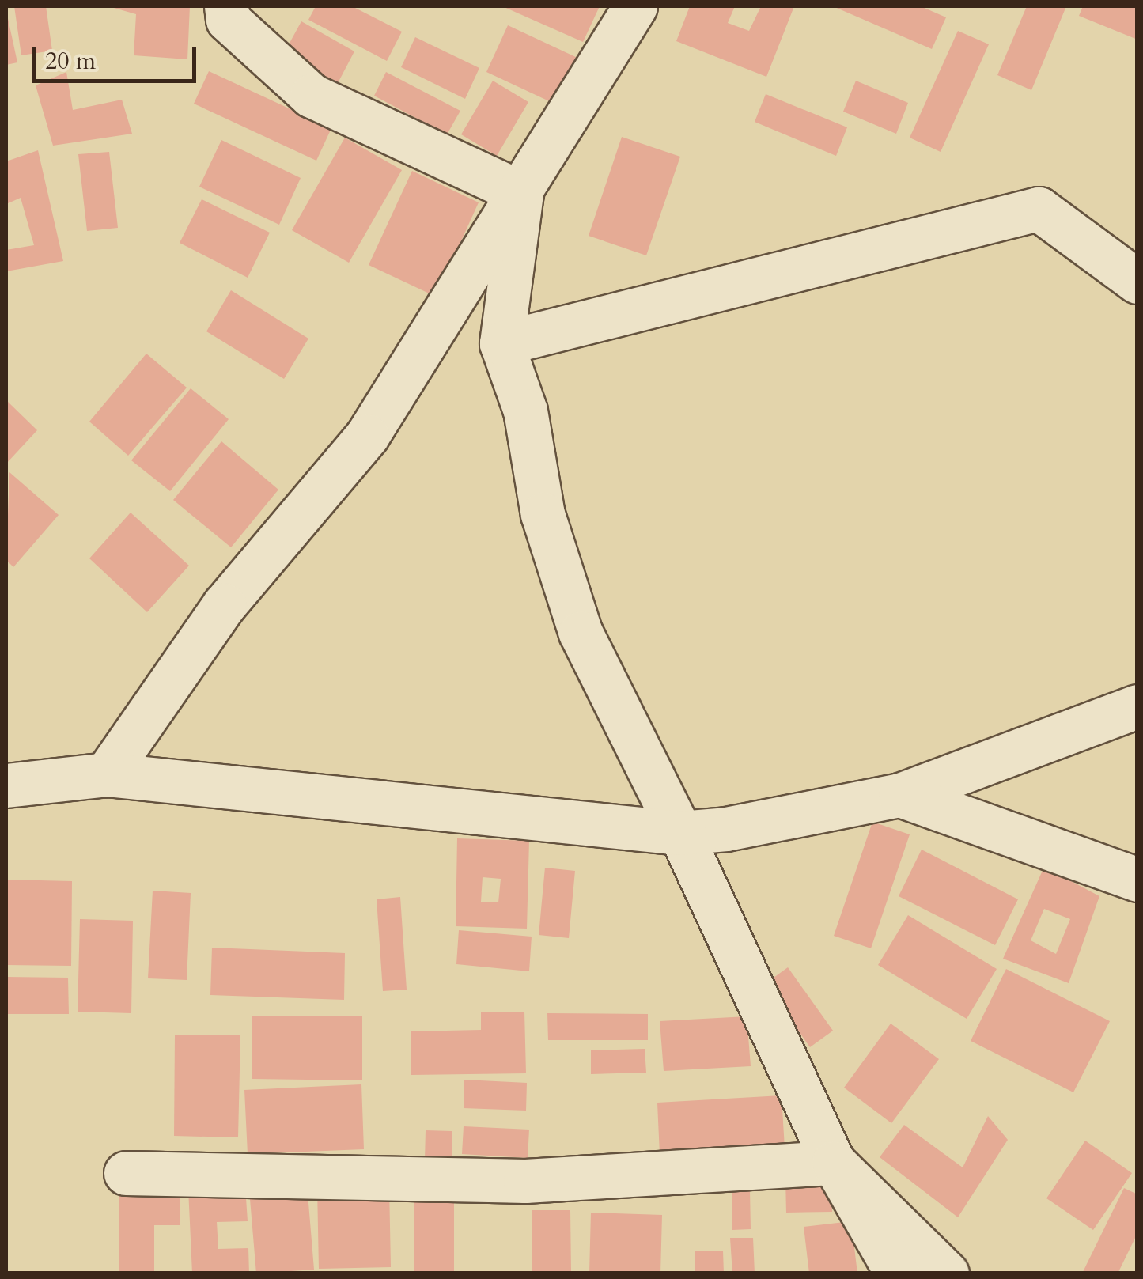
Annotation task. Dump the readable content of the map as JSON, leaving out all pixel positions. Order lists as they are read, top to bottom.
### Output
{
  "scale_bar": "20 m"
}
